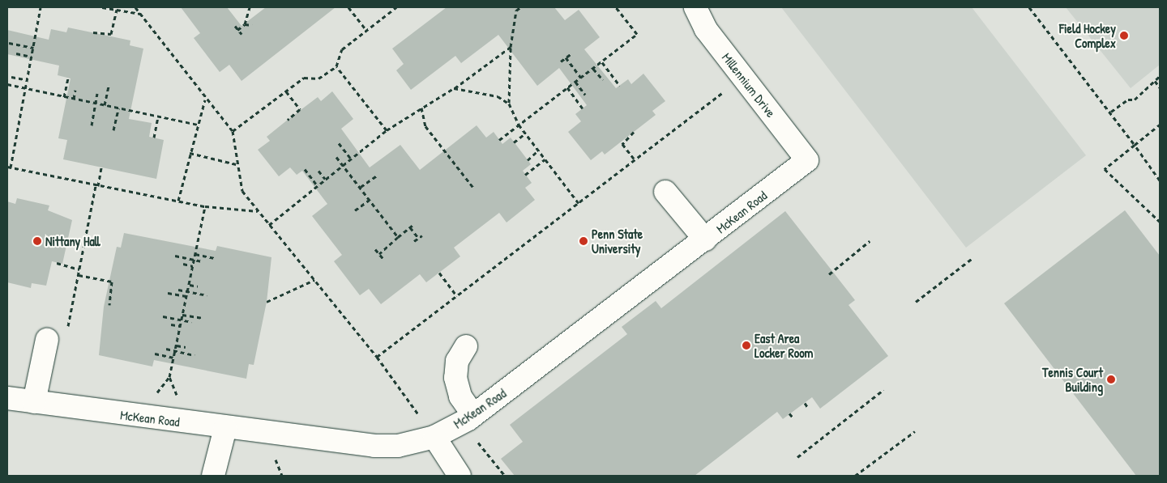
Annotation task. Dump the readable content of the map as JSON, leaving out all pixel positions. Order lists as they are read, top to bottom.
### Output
{
  "streets": {
    "street": ["Millennium Drive", "McKean Road"]
  },
  "crossings": [
    ["Millennium Drive", "McKean Road"]
  ],
  "places": [
    "Field Hockey Complex",
    "Nittany Hall",
    "Penn State University",
    "East Area Locker Room",
    "Tennis Court Building"
  ]
}
